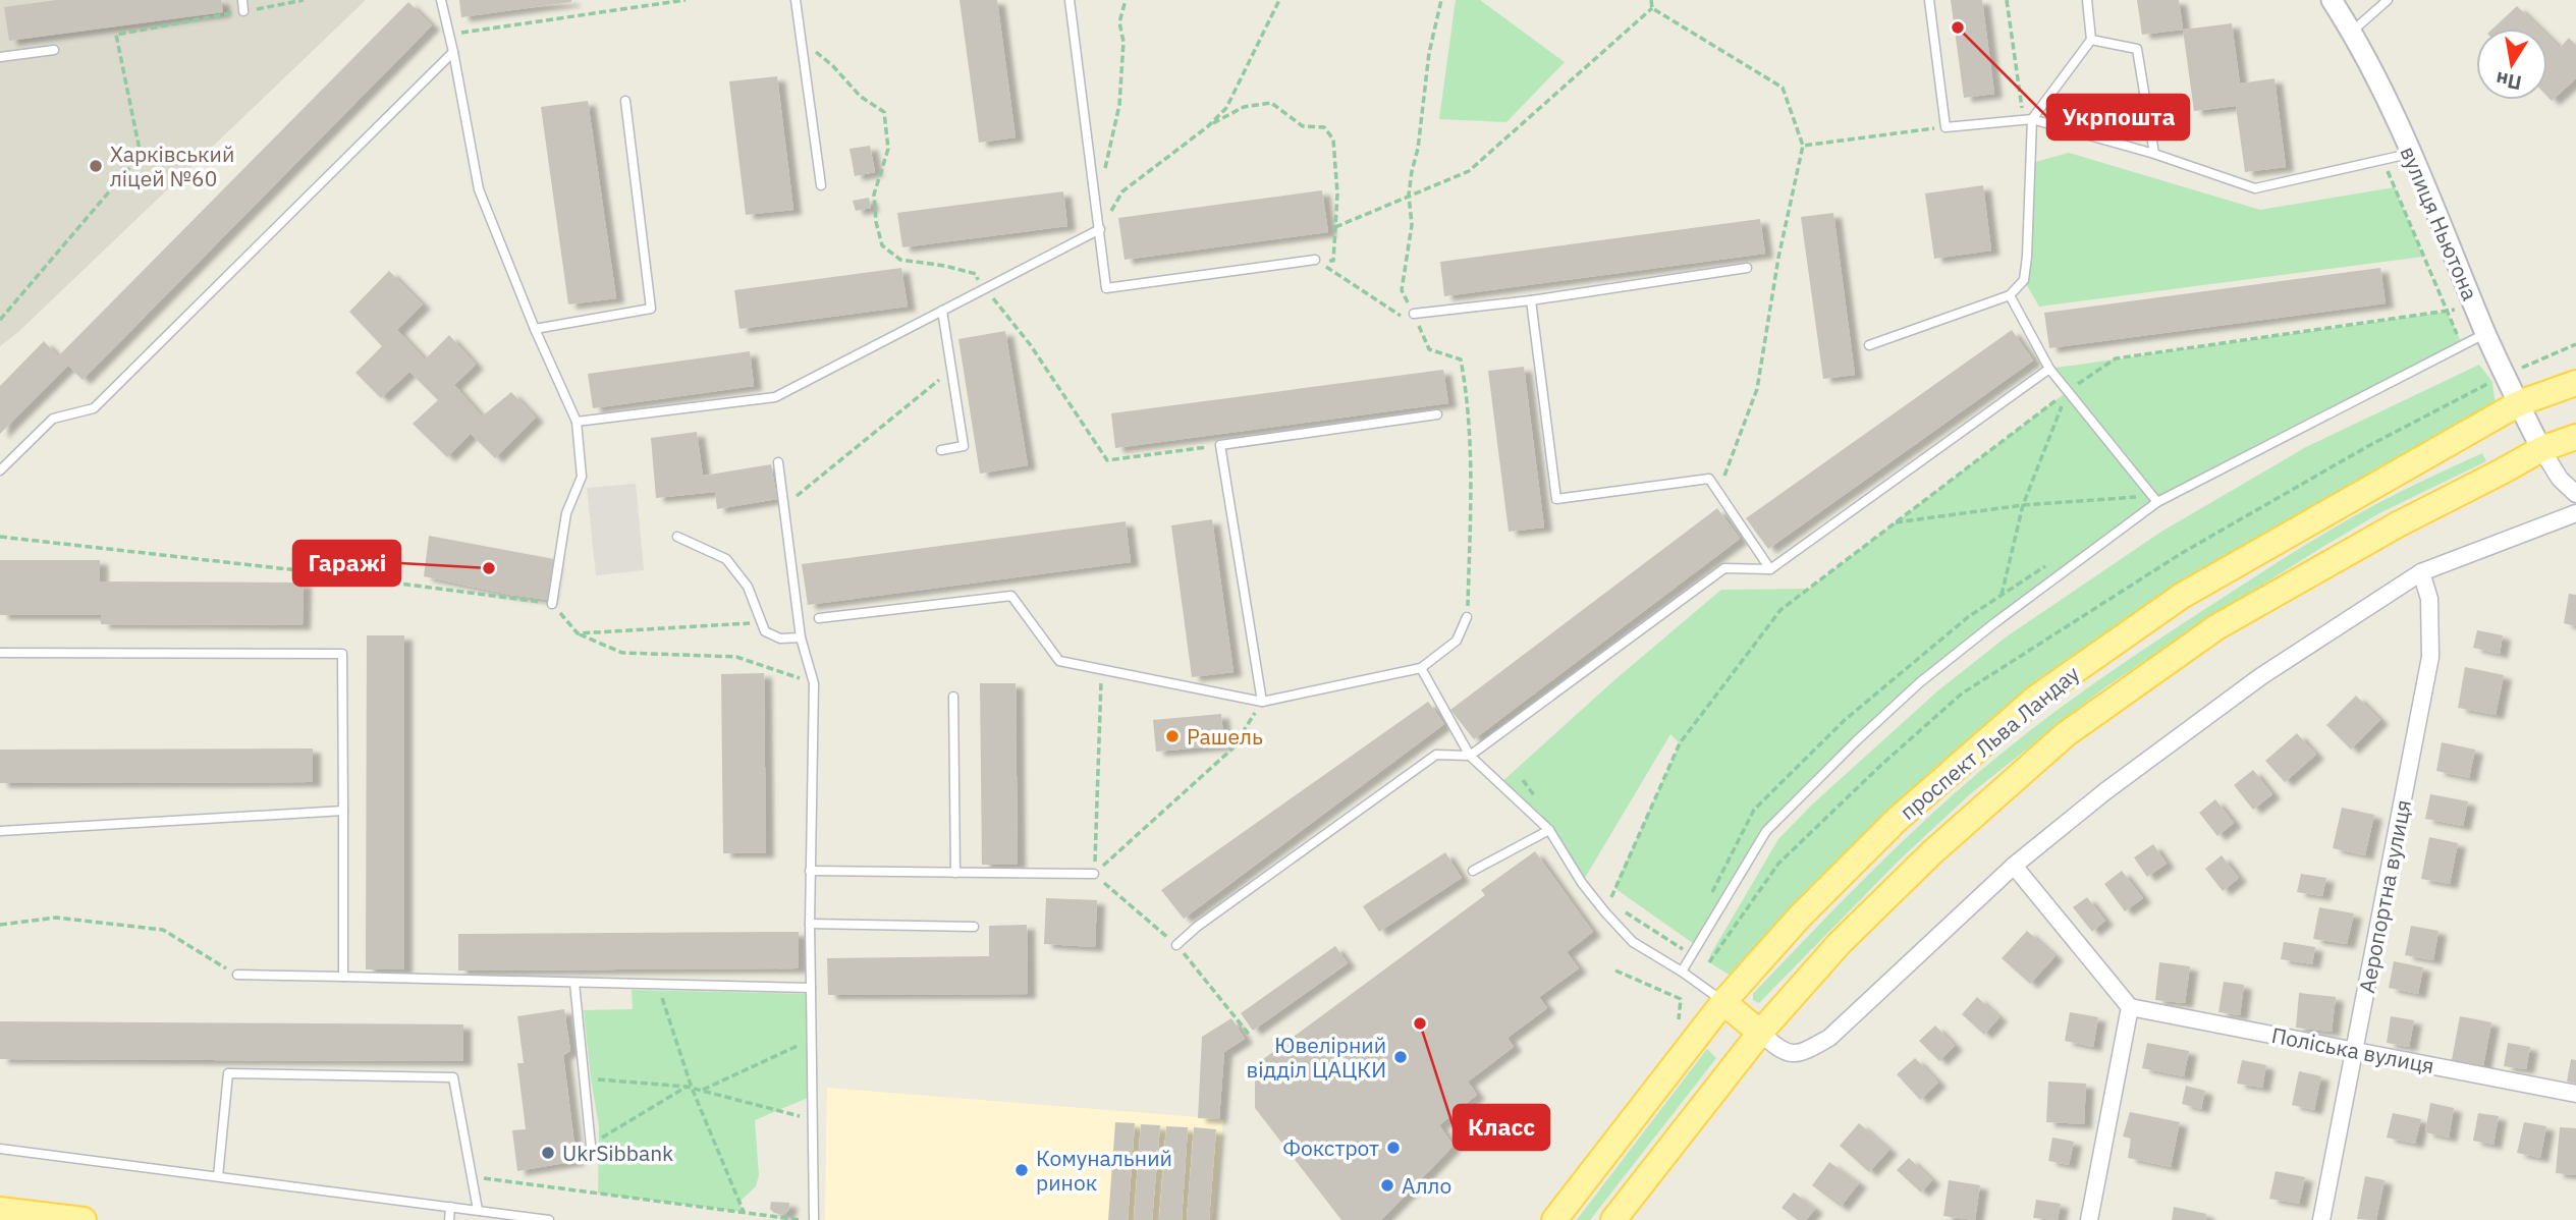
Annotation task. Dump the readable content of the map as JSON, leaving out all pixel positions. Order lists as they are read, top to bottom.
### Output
{
  "streets": {
    "main road": ["проспект Льва Ландау"],
    "street": ["вулиця Ньютона", "Аеропортна вулиця", "Поліська вулиця"]
  },
  "crossings": [
    ["вулиця Ньютона", "проспект Льва Ландау"],
    ["Аеропортна вулиця", "Поліська вулиця"]
  ],
  "places": [
    "Укрпошта",
    "Харківський ліцей №60",
    "Гаражі",
    "Рашель",
    "Класс",
    "Ювелірний відділ ЦАЦКИ",
    "Фокстрот",
    "UkrSibbank",
    "Комунальний ринок",
    "Алло"
  ],
  "north": "bottom"
}
